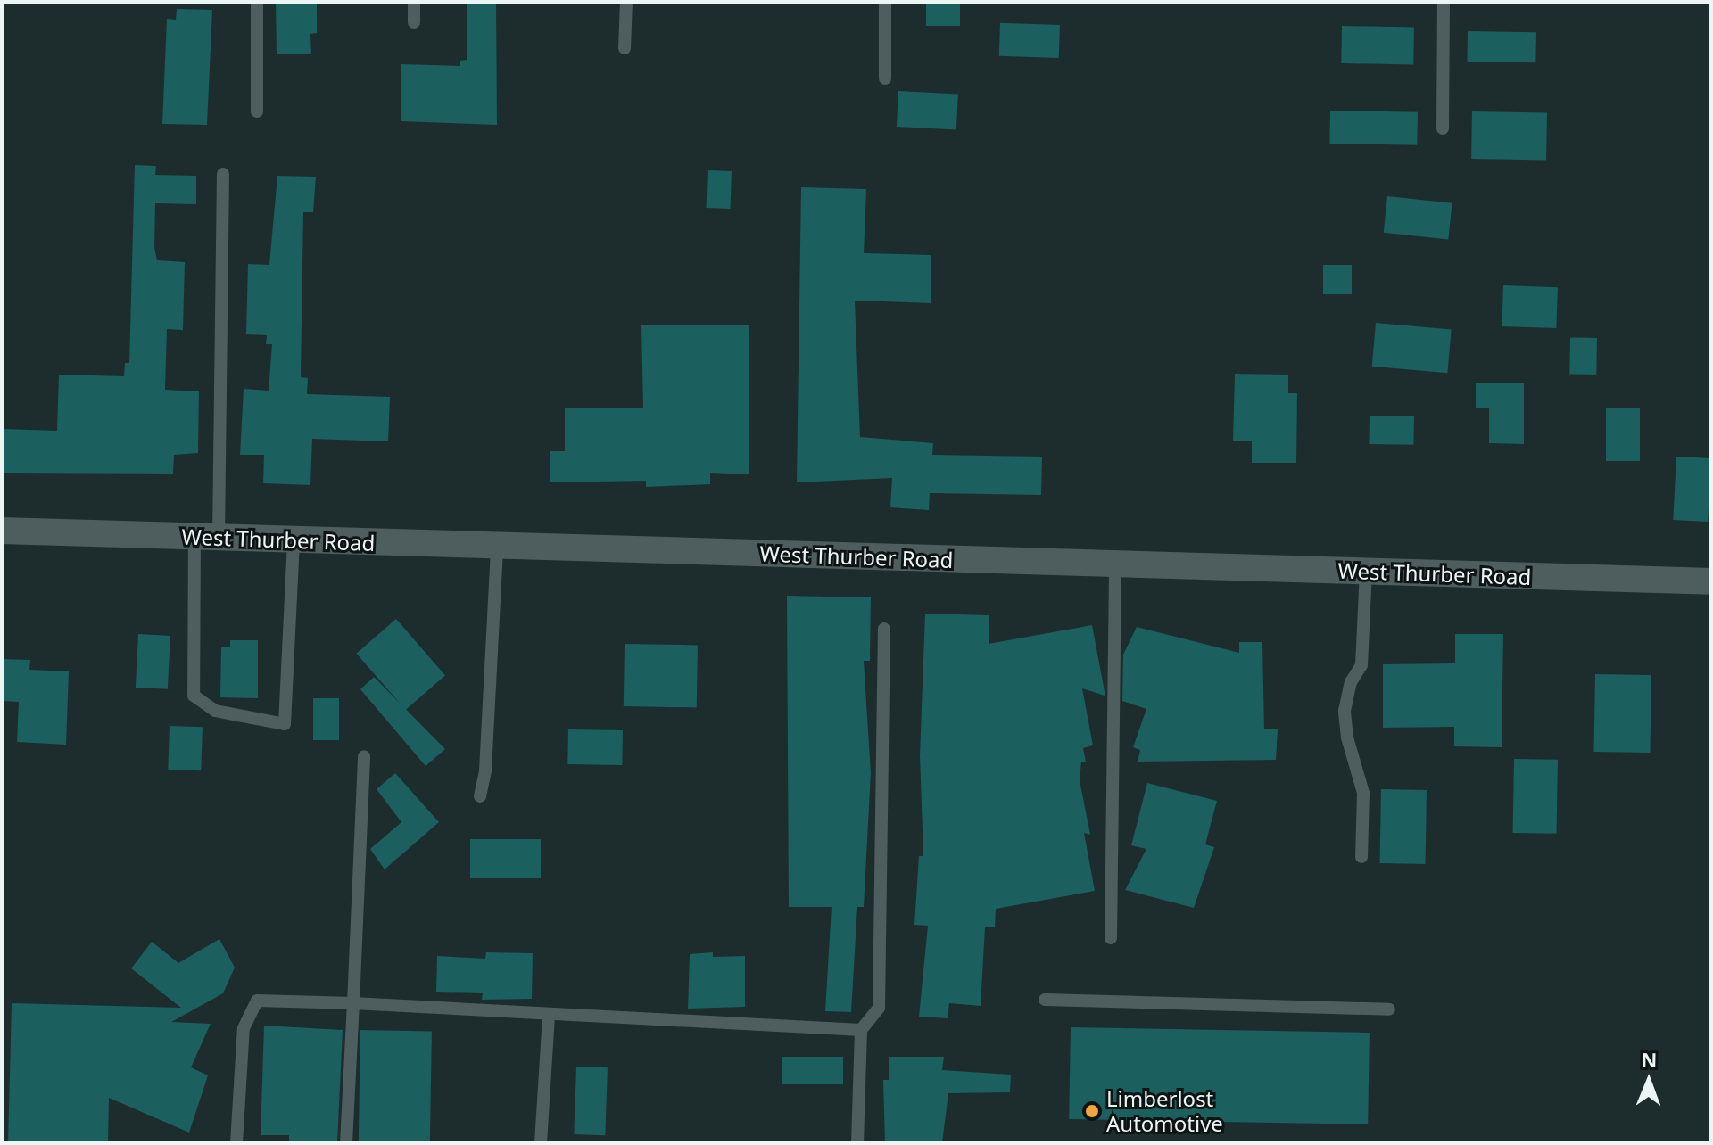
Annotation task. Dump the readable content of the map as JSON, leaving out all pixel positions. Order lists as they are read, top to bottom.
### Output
{
  "streets": {
    "street": ["West Thurber Road"]
  },
  "places": ["Limberlost Automotive"],
  "north": "top"
}
